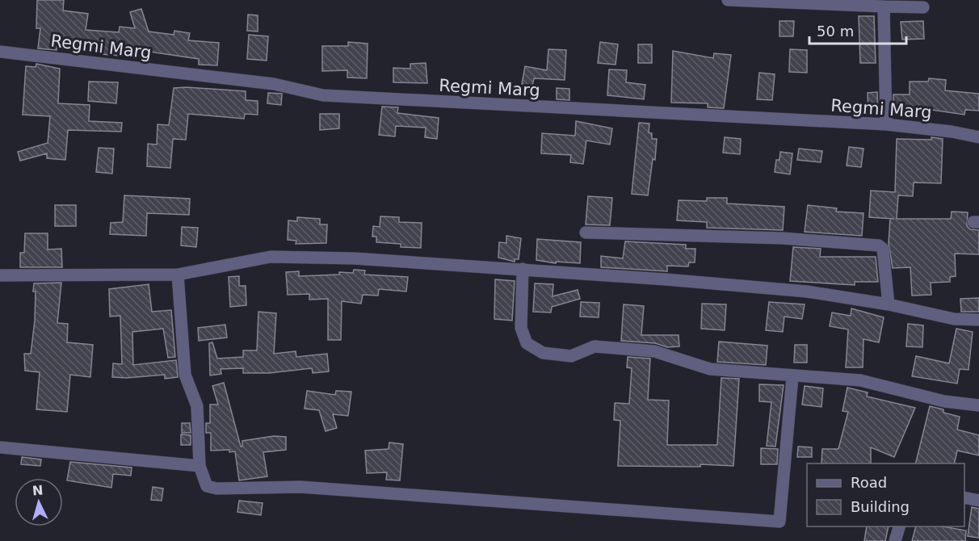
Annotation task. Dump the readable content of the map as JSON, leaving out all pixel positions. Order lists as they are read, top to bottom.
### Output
{
  "streets": {
    "street": ["Regmi Marg"]
  },
  "legend": ["Road", "Building"],
  "scale_bar": "50 m",
  "north": "top"
}
